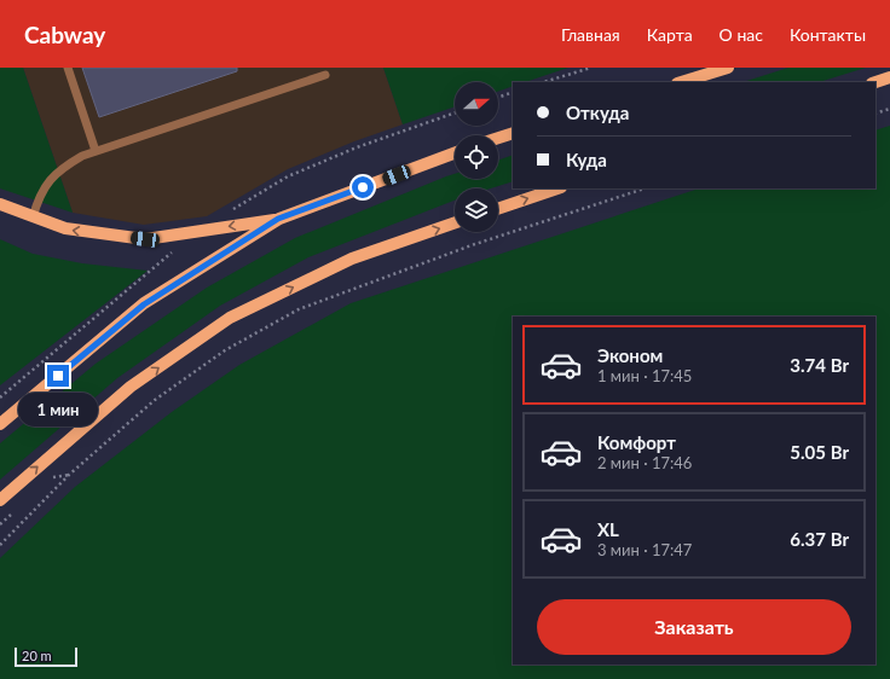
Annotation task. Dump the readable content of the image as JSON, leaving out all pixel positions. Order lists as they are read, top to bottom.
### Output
{
  "scale_bar": "20 m",
  "north": "right",
  "page": {
    "header": "Cabway",
    "nav": [
      "Главная",
      "Карта",
      "О нас",
      "Контакты"
    ],
    "banner": ["Откуда", "Куда"],
    "list": [
      {
        "name": "Эконом",
        "note": "1 мин · 17:45",
        "value": "3.74 Br"
      },
      {
        "name": "Комфорт",
        "note": "2 мин · 17:46",
        "value": "5.05 Br"
      },
      {
        "name": "XL",
        "note": "3 мин · 17:47",
        "value": "6.37 Br"
      }
    ],
    "bubble": "1 мин",
    "buttons": "Заказать",
    "scale": "20 m"
  }
}
